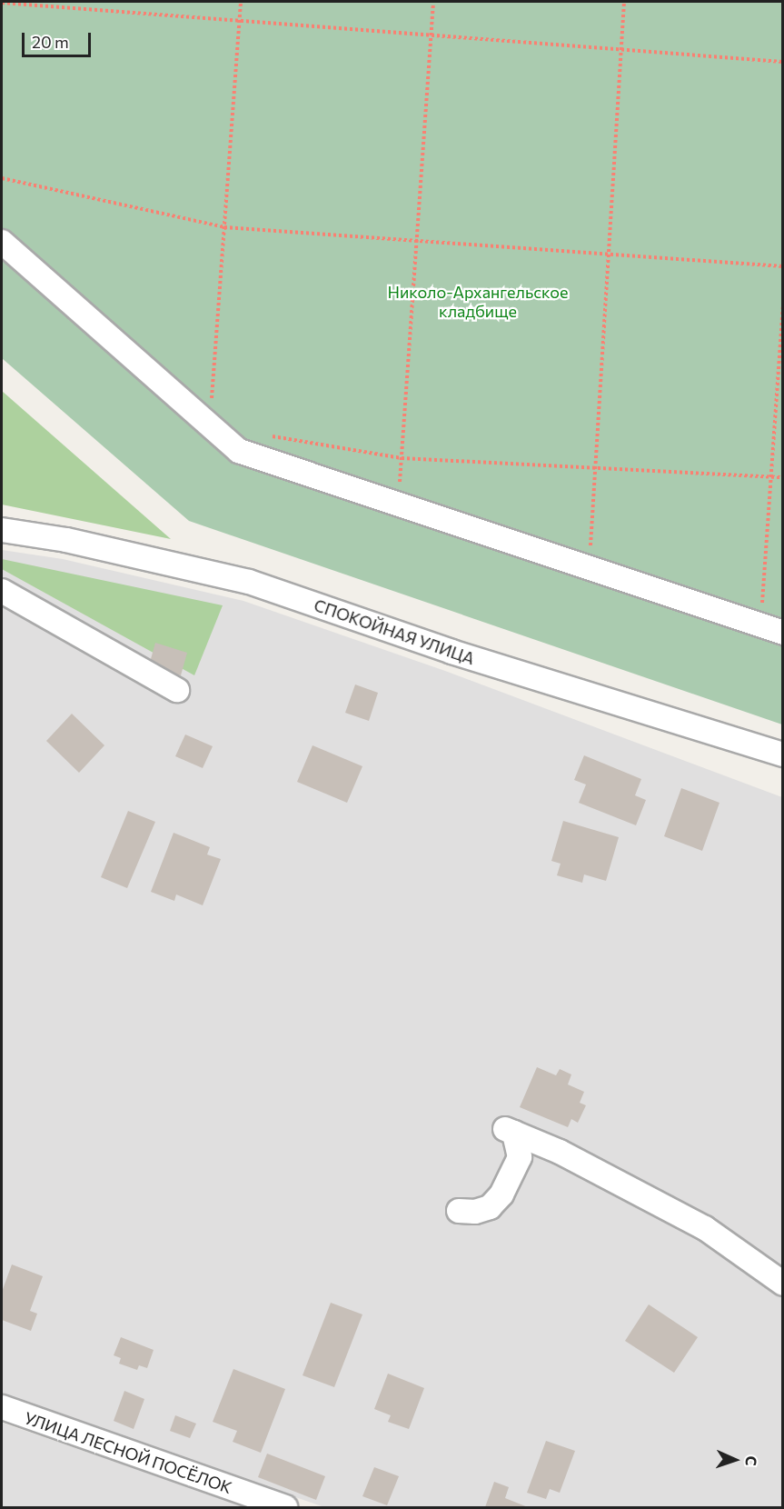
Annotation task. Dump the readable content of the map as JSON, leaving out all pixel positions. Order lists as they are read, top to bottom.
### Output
{
  "streets": {
    "street": ["СПОКОЙНАЯ УЛИЦА", "УЛИЦА ЛЕСНОЙ ПОСЁЛОК"]
  },
  "parks": ["Николо-Архангельское кладбище"],
  "scale_bar": "20 m",
  "north": "right"
}
